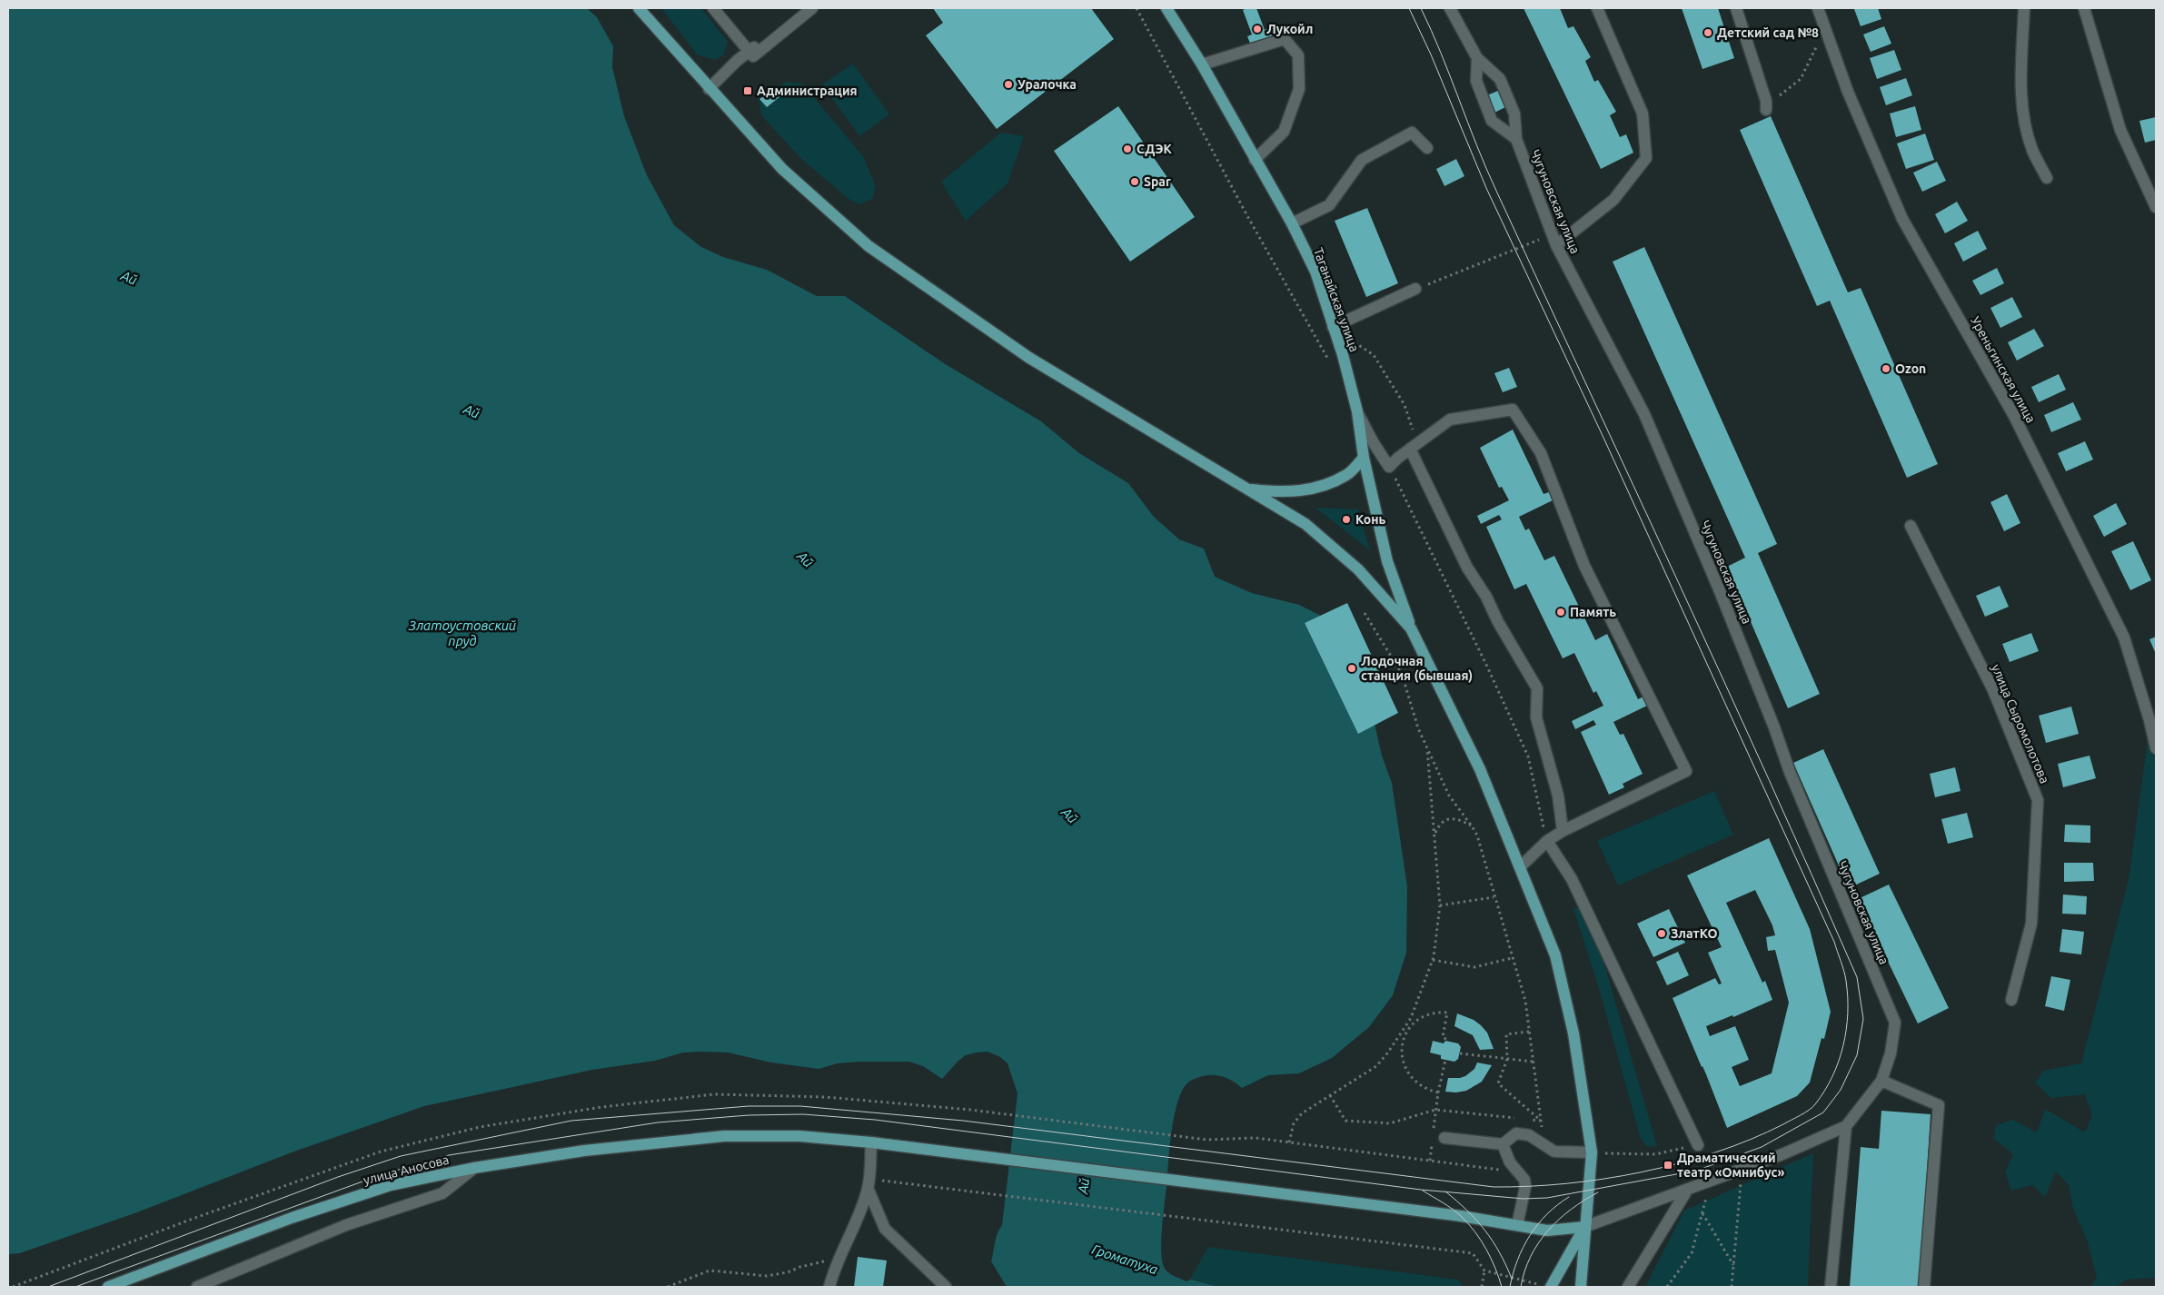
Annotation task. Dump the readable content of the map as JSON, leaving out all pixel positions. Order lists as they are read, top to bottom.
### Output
{
  "streets": {
    "main road": ["Таганайская улица", "улица Аносова"],
    "street": ["Чугуновская улица", "Уреньгинская улица", "улица Сыромолотова"]
  },
  "water": ["Ай", "Златоустовский пруд", "Громатуха"],
  "places": {
    "other": [
      "Лукойл",
      "Детский сад №8",
      "Уралочка",
      "СДЭК",
      "Spar",
      "Ozon",
      "Конь",
      "Память",
      "Лодочная станция (бывшая)",
      "ЗлатКО"
    ],
    "transit": ["Администрация", "Драматический театр «Омнибус»"]
  }
}
